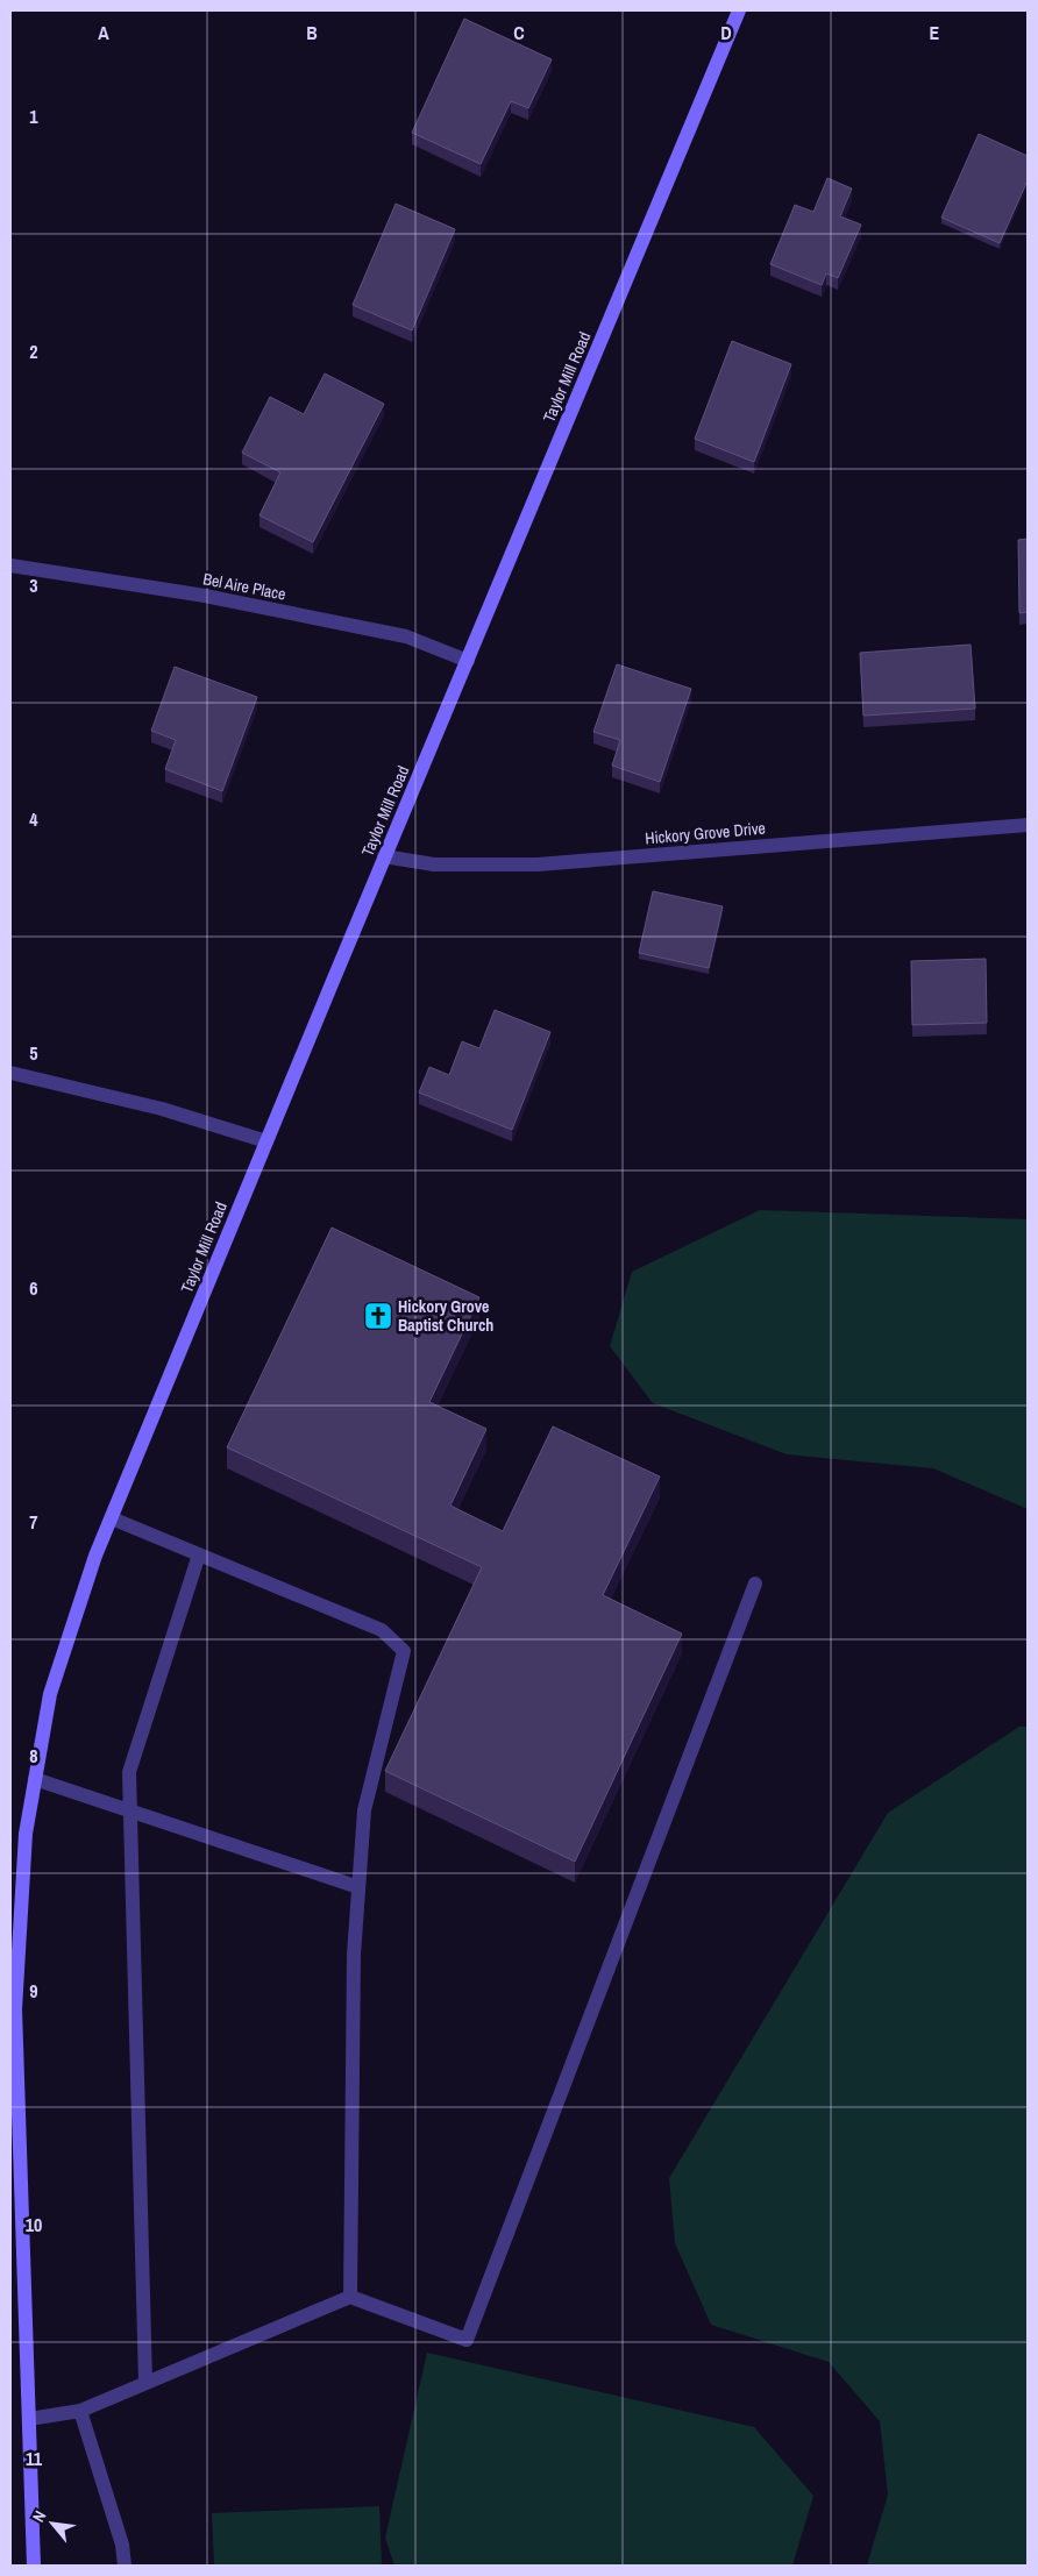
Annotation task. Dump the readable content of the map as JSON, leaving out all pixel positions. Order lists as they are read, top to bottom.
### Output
{
  "streets": {
    "main road": ["Taylor Mill Road"],
    "street": ["Bel Aire Place", "Hickory Grove Drive"]
  },
  "crossings": [
    ["Taylor Mill Road", "Bel Aire Place"],
    ["Taylor Mill Road", "Hickory Grove Drive"]
  ],
  "places": {
    "church": ["Hickory Grove Baptist Church"]
  },
  "north": "top left",
  "grid": {
    "columns": [
      "A",
      "B",
      "C",
      "D",
      "E"
    ],
    "rows": [
      "1",
      "2",
      "3",
      "4",
      "5",
      "6",
      "7",
      "8",
      "9",
      "10",
      "11"
    ]
  }
}
